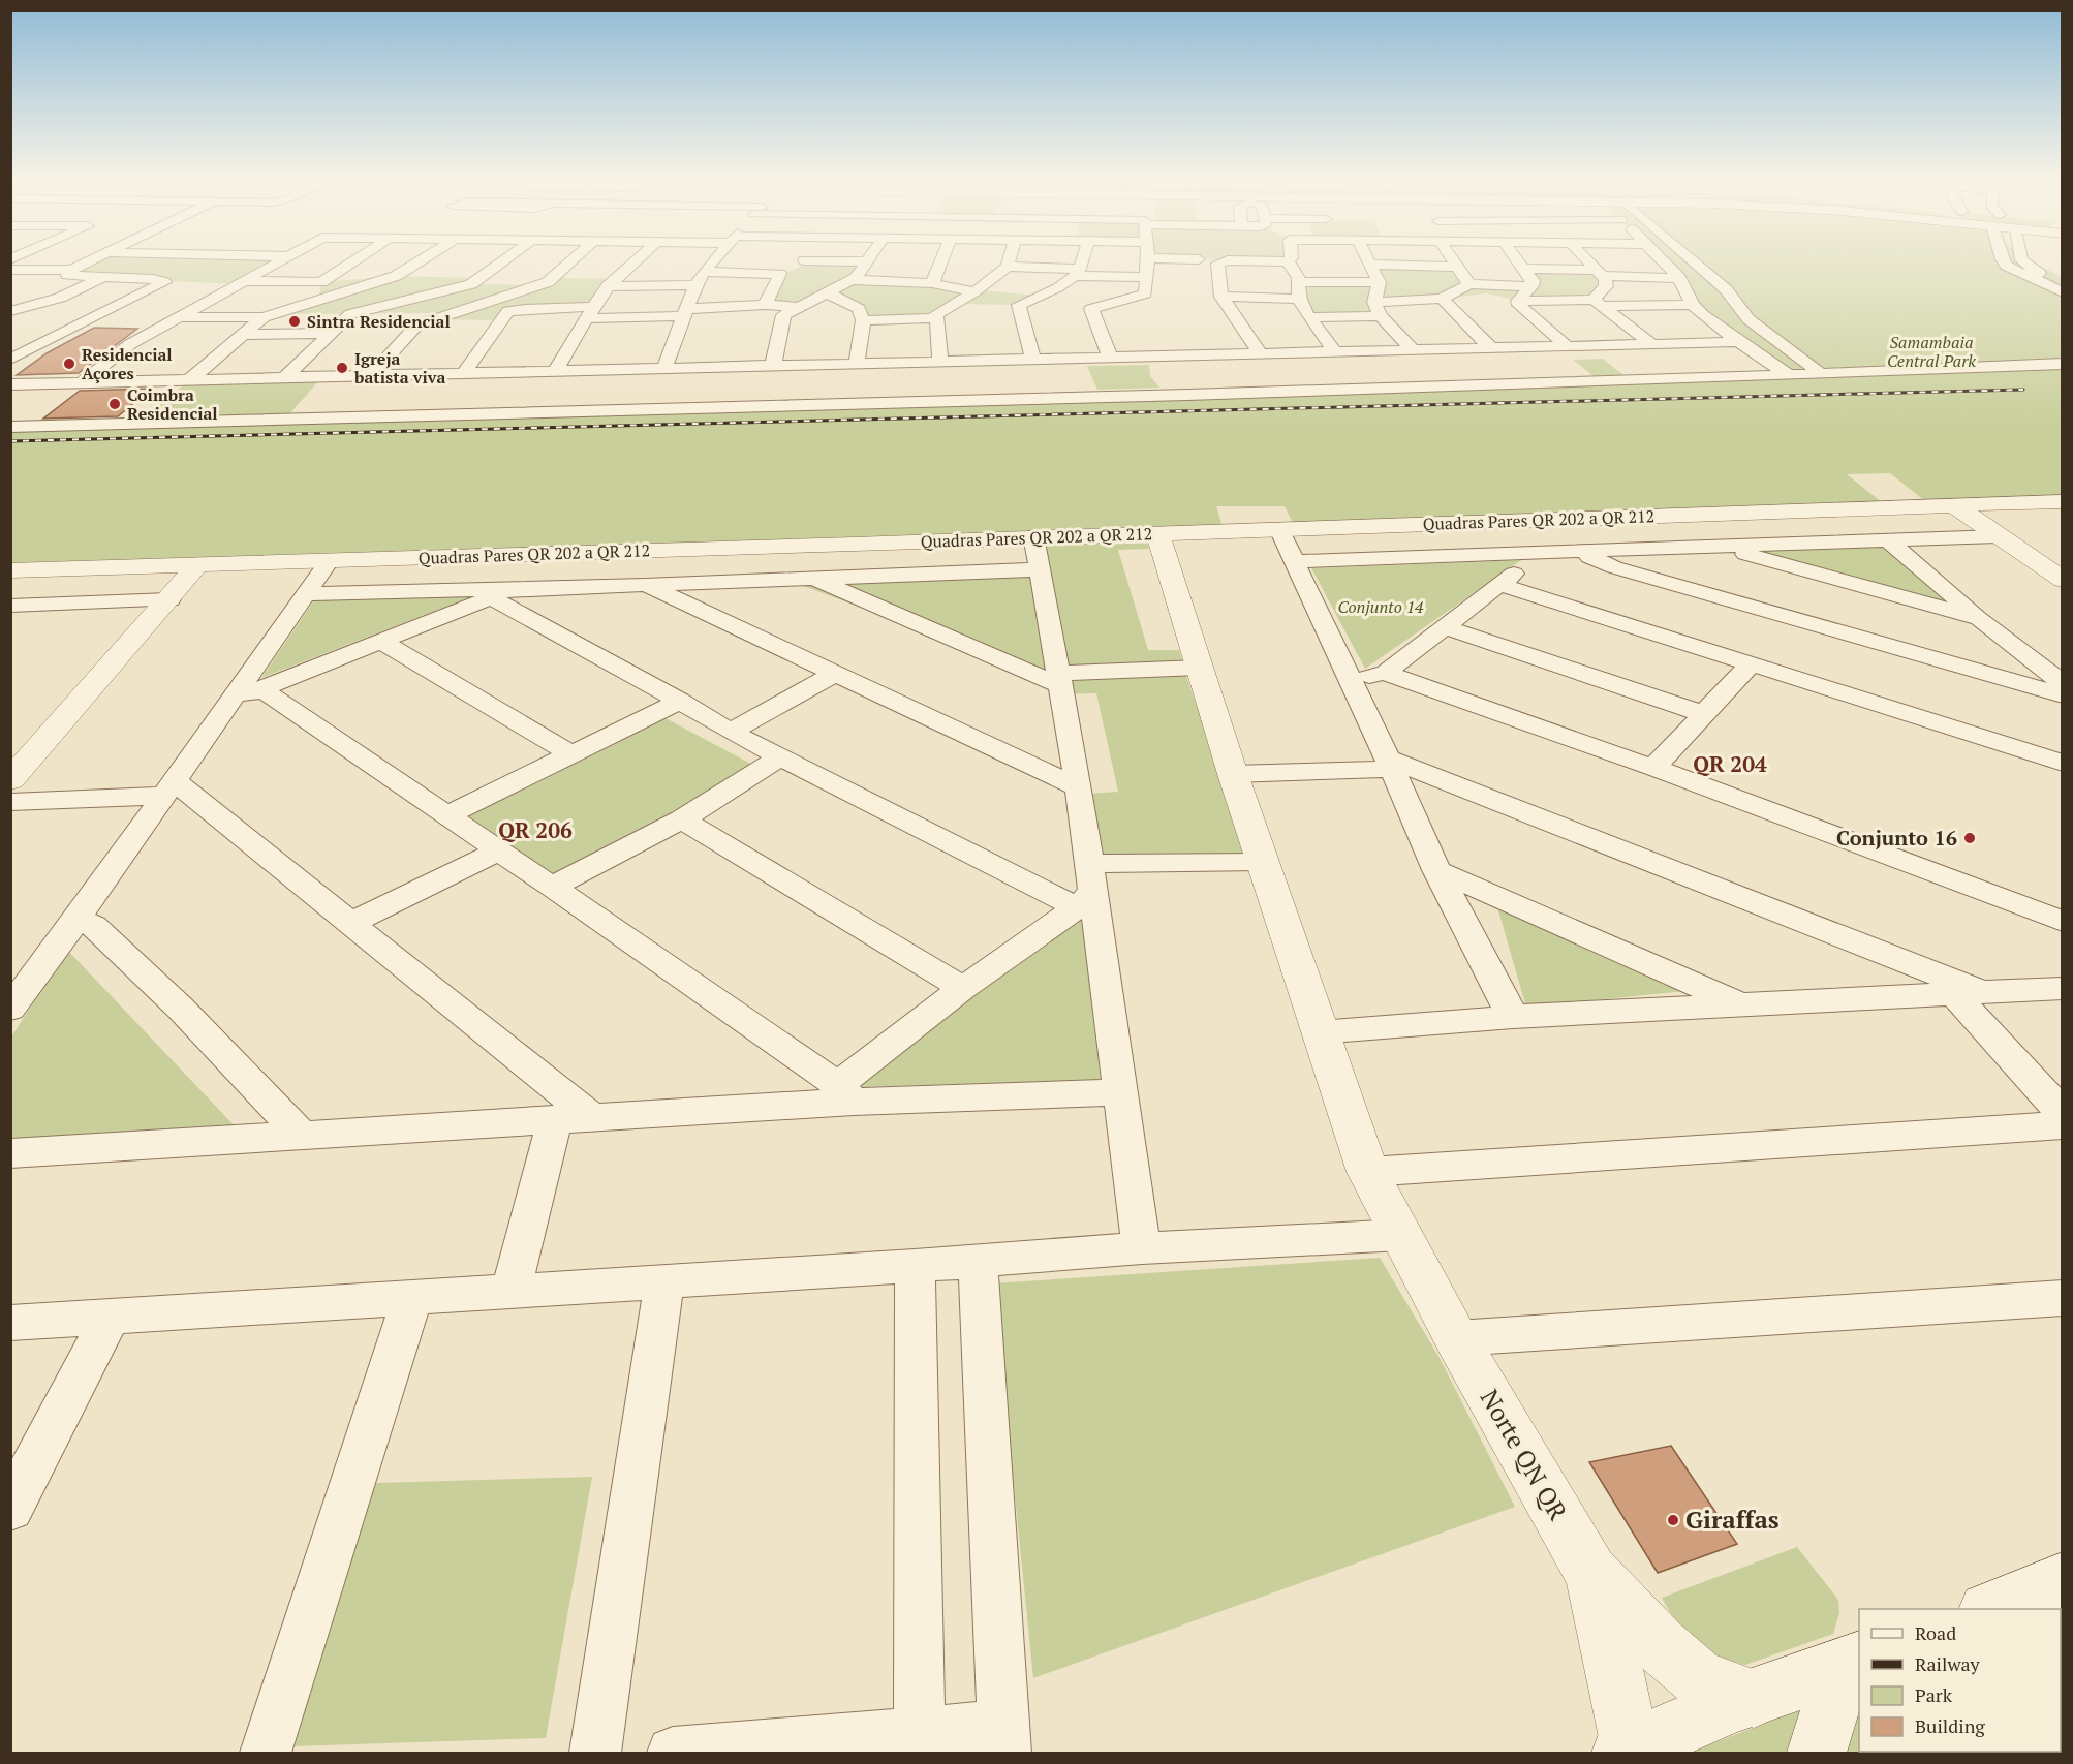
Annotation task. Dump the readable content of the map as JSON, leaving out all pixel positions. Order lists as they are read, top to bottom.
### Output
{
  "streets": {
    "main road": ["Quadras Pares QR 202 a QR 212", "Norte QN QR"]
  },
  "crossings": [
    ["Quadras Pares QR 202 a QR 212", "Norte QN QR"]
  ],
  "districts": ["QR 204", "QR 206"],
  "parks": ["Samambaia Central Park", "Conjunto 14"],
  "places": [
    "Sintra Residencial",
    "Residencial Açores",
    "Igreja batista viva",
    "Coimbra Residencial",
    "Conjunto 16",
    "Giraffas"
  ],
  "legend": [
    "Road",
    "Railway",
    "Park",
    "Building"
  ]
}
